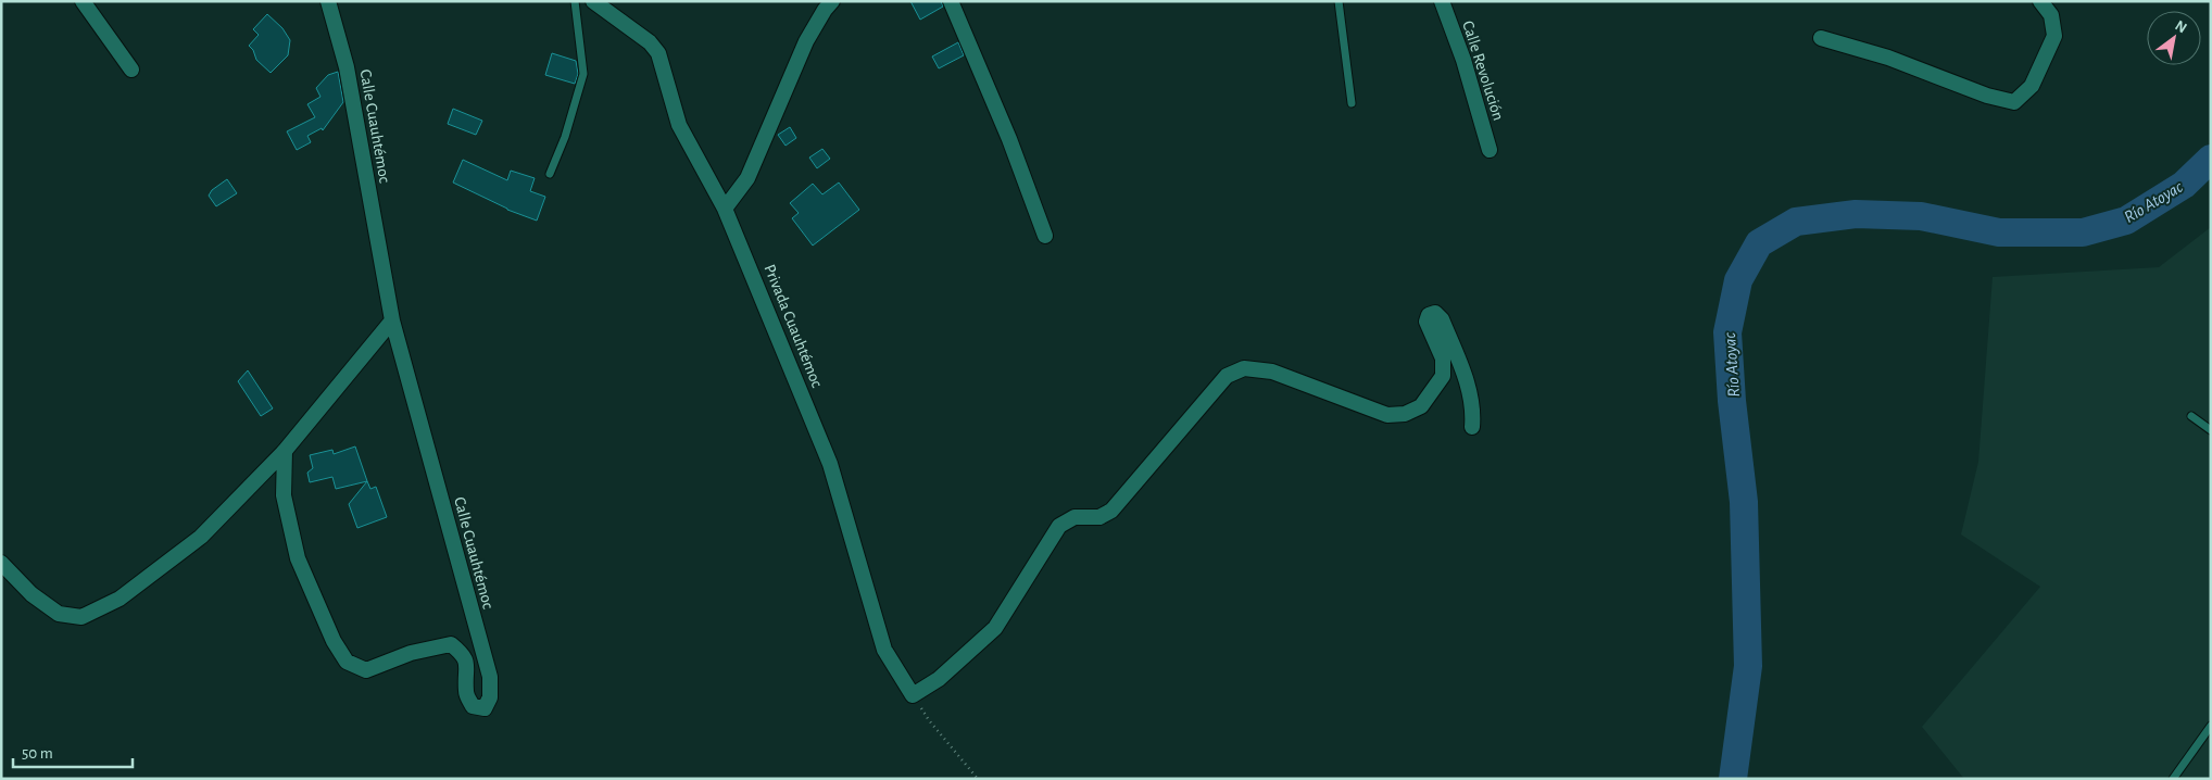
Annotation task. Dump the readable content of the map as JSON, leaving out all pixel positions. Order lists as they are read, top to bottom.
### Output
{
  "streets": {
    "street": ["Calle Revolución", "Calle Cuauhtémoc", "Privada Cuauhtémoc"]
  },
  "water": ["Río Atoyac"],
  "scale_bar": "50 m",
  "north": "top right"
}
